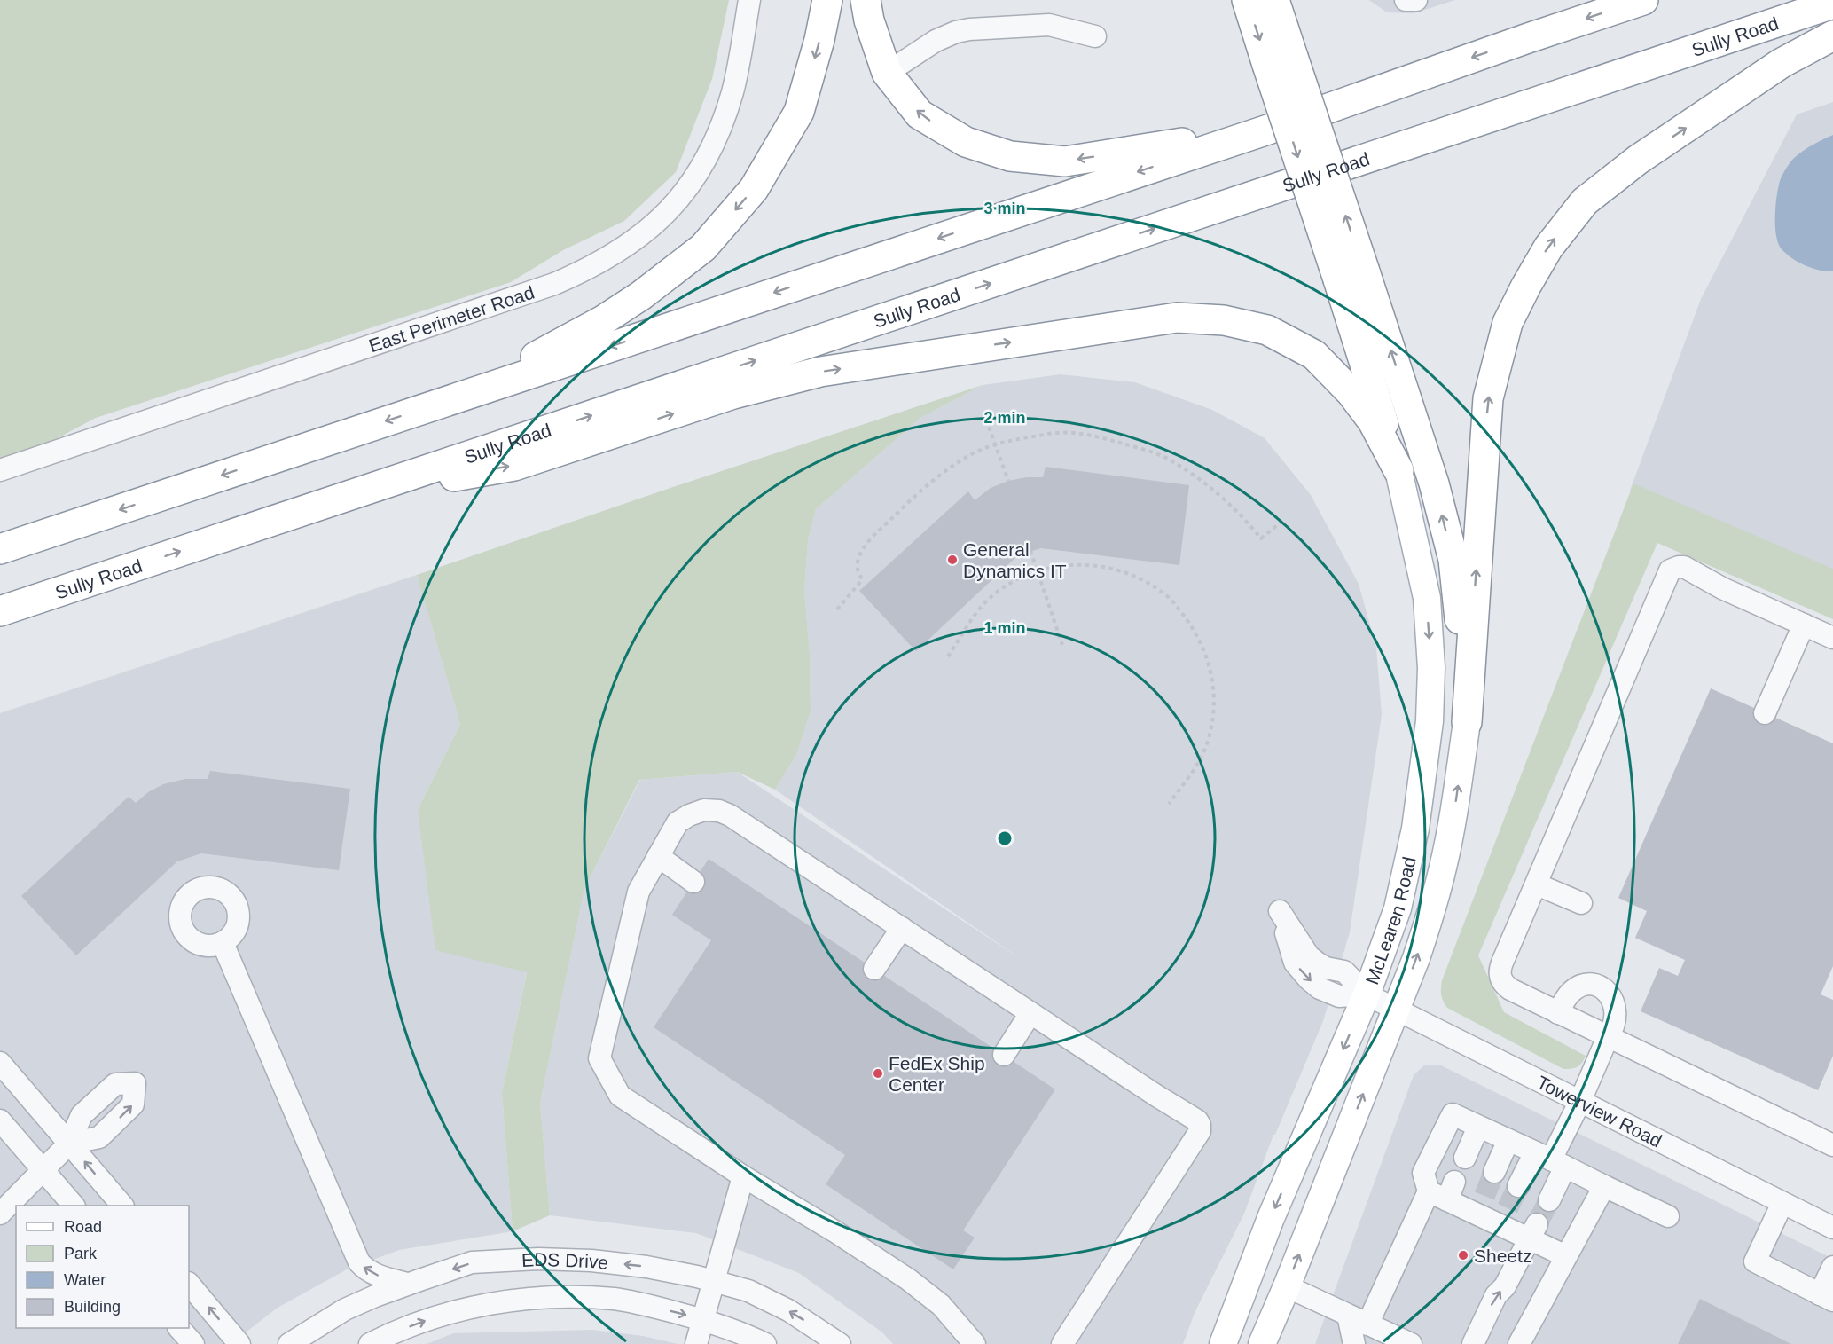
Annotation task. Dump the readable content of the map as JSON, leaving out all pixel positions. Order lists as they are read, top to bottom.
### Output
{
  "streets": {
    "highway": ["Sully Road"],
    "main road": ["McLearen Road"],
    "street": ["East Perimeter Road", "Towerview Road", "EDS Drive"]
  },
  "crossings": [
    ["McLearen Road", "Towerview Road"]
  ],
  "places": ["General Dynamics IT", "FedEx Ship Center", "Sheetz"],
  "legend": [
    "Road",
    "Park",
    "Water",
    "Building"
  ],
  "rings": ["3 min", "2 min", "1 min"]
}
